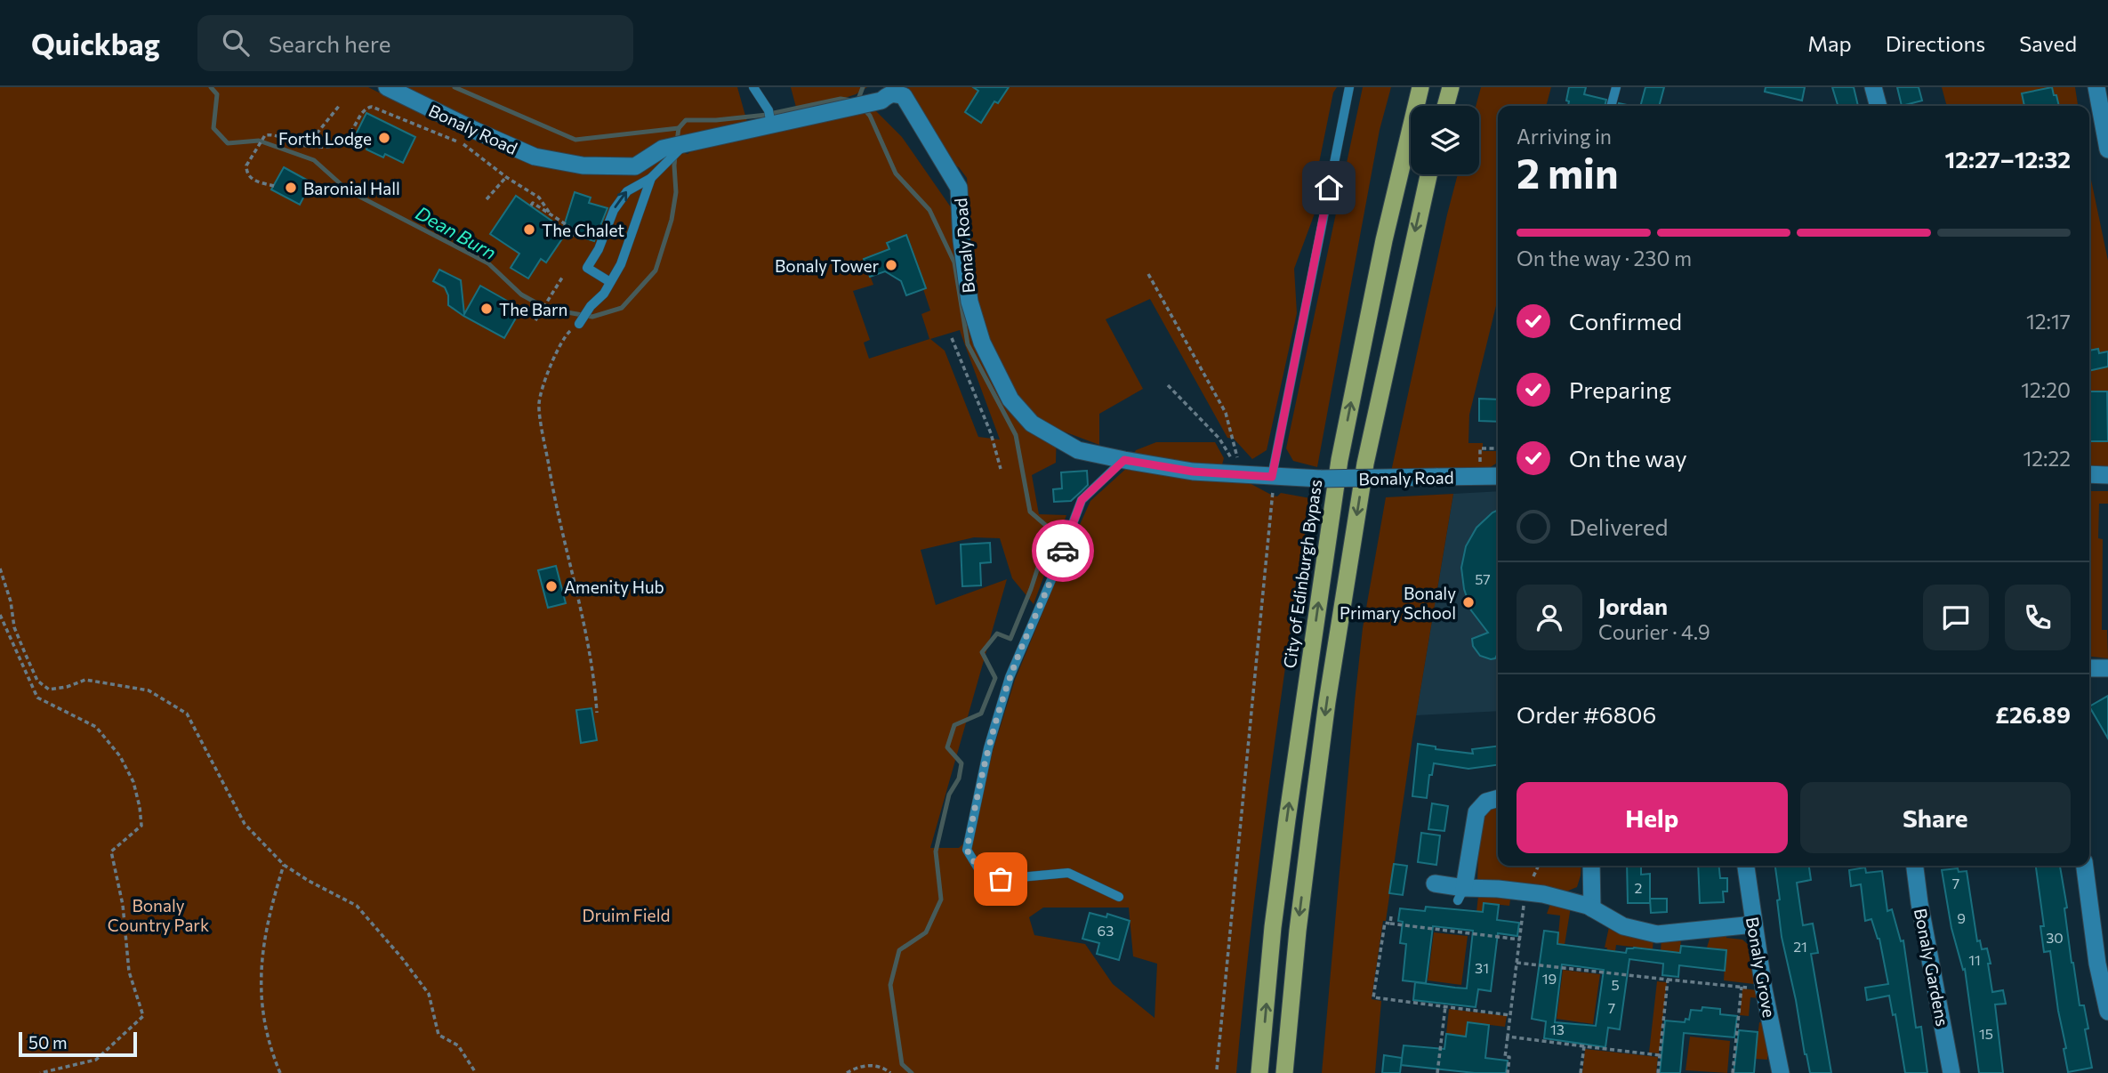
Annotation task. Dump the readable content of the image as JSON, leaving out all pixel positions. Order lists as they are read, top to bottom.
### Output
{
  "streets": {
    "highway": ["City of Edinburgh Bypass"],
    "street": ["Bonaly Road", "Bonaly Grove", "Bonaly Gardens"]
  },
  "water": ["Dean Burn"],
  "parks": ["Bonaly Country Park", "Druim Field"],
  "places": [
    "Forth Lodge",
    "Baronial Hall",
    "The Chalet",
    "Bonaly Tower",
    "The Barn",
    "Amenity Hub",
    "Bonaly Primary School"
  ],
  "house_numbers": [
    "57",
    "7",
    "2",
    "9",
    "63",
    "30",
    "21",
    "11",
    "31",
    "19",
    "5",
    "7",
    "13",
    "15"
  ],
  "scale_bar": "50 m",
  "page": {
    "header": "Quickbag",
    "search": "Search here",
    "nav": ["Map", "Directions", "Saved"],
    "heading": ["2 min", "Arriving in", "12:27–12:32"],
    "panel": [
      "Jordan",
      "Courier · 4.9",
      "Order #6806",
      "£26.89"
    ],
    "bar": "On the way · 230 m",
    "list": [
      ["Confirmed", "12:17"],
      ["Preparing", "12:20"],
      ["On the way", "12:22"],
      "Delivered"
    ],
    "buttons": ["Help", "Share"],
    "scale": "50 m"
  }
}
